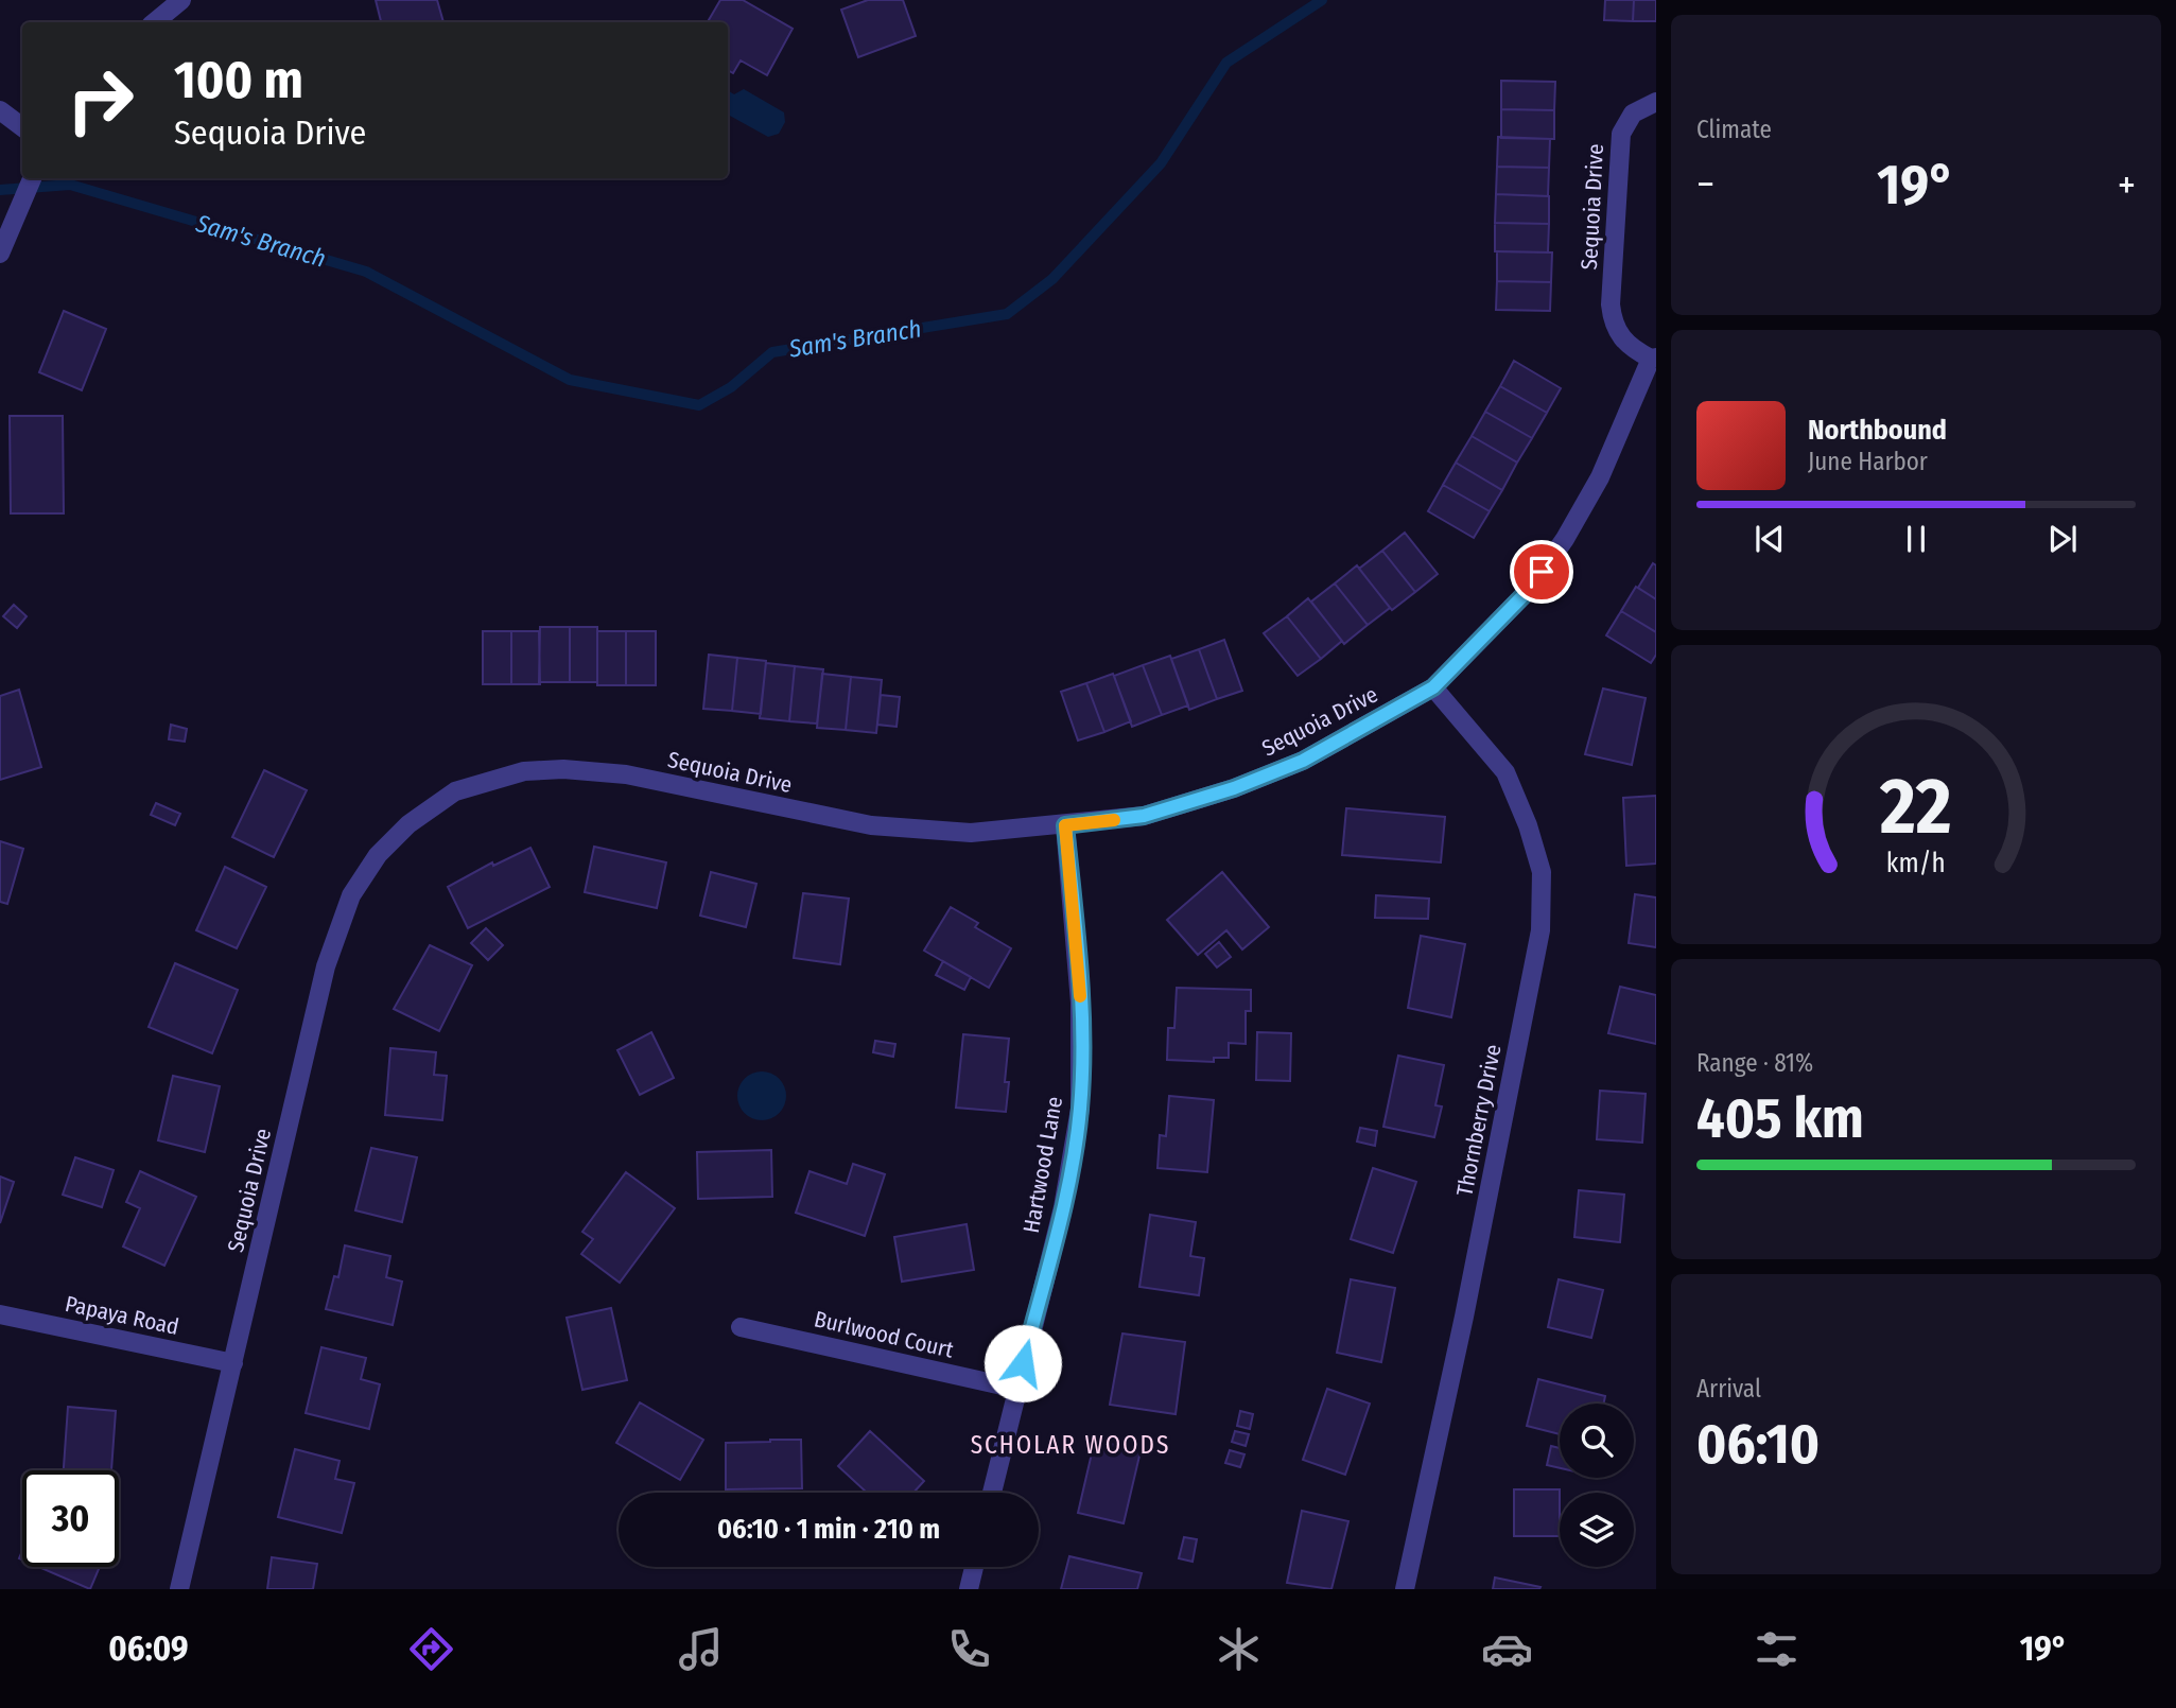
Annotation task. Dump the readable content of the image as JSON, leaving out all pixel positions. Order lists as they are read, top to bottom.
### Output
{
  "streets": {
    "street": [
      "Sequoia Drive",
      "Thornberry Drive",
      "Hartwood Lane",
      "Papaya Road",
      "Burlwood Court"
    ]
  },
  "crossings": [
    ["Sequoia Drive", "Thornberry Drive"],
    ["Sequoia Drive", "Hartwood Lane"],
    ["Sequoia Drive", "Papaya Road"],
    ["Hartwood Lane", "Burlwood Court"]
  ],
  "districts": ["SCHOLAR WOODS"],
  "water": ["Sam's Branch"],
  "page": {
    "tile": [
      "Climate",
      ["Range · 81%", "405 km"],
      ["Arrival", "06:10"]
    ],
    "turn": ["100 m", "Sequoia Drive"],
    "heat": ["−", "19°", "+"],
    "song": ["Northbound", "June Harbor"],
    "limit": "30",
    "trip": "06:10 · 1 min · 210 m",
    "tabs": ["06:09", "19°"],
    "gauge": ["22", "km/h"]
  }
}
